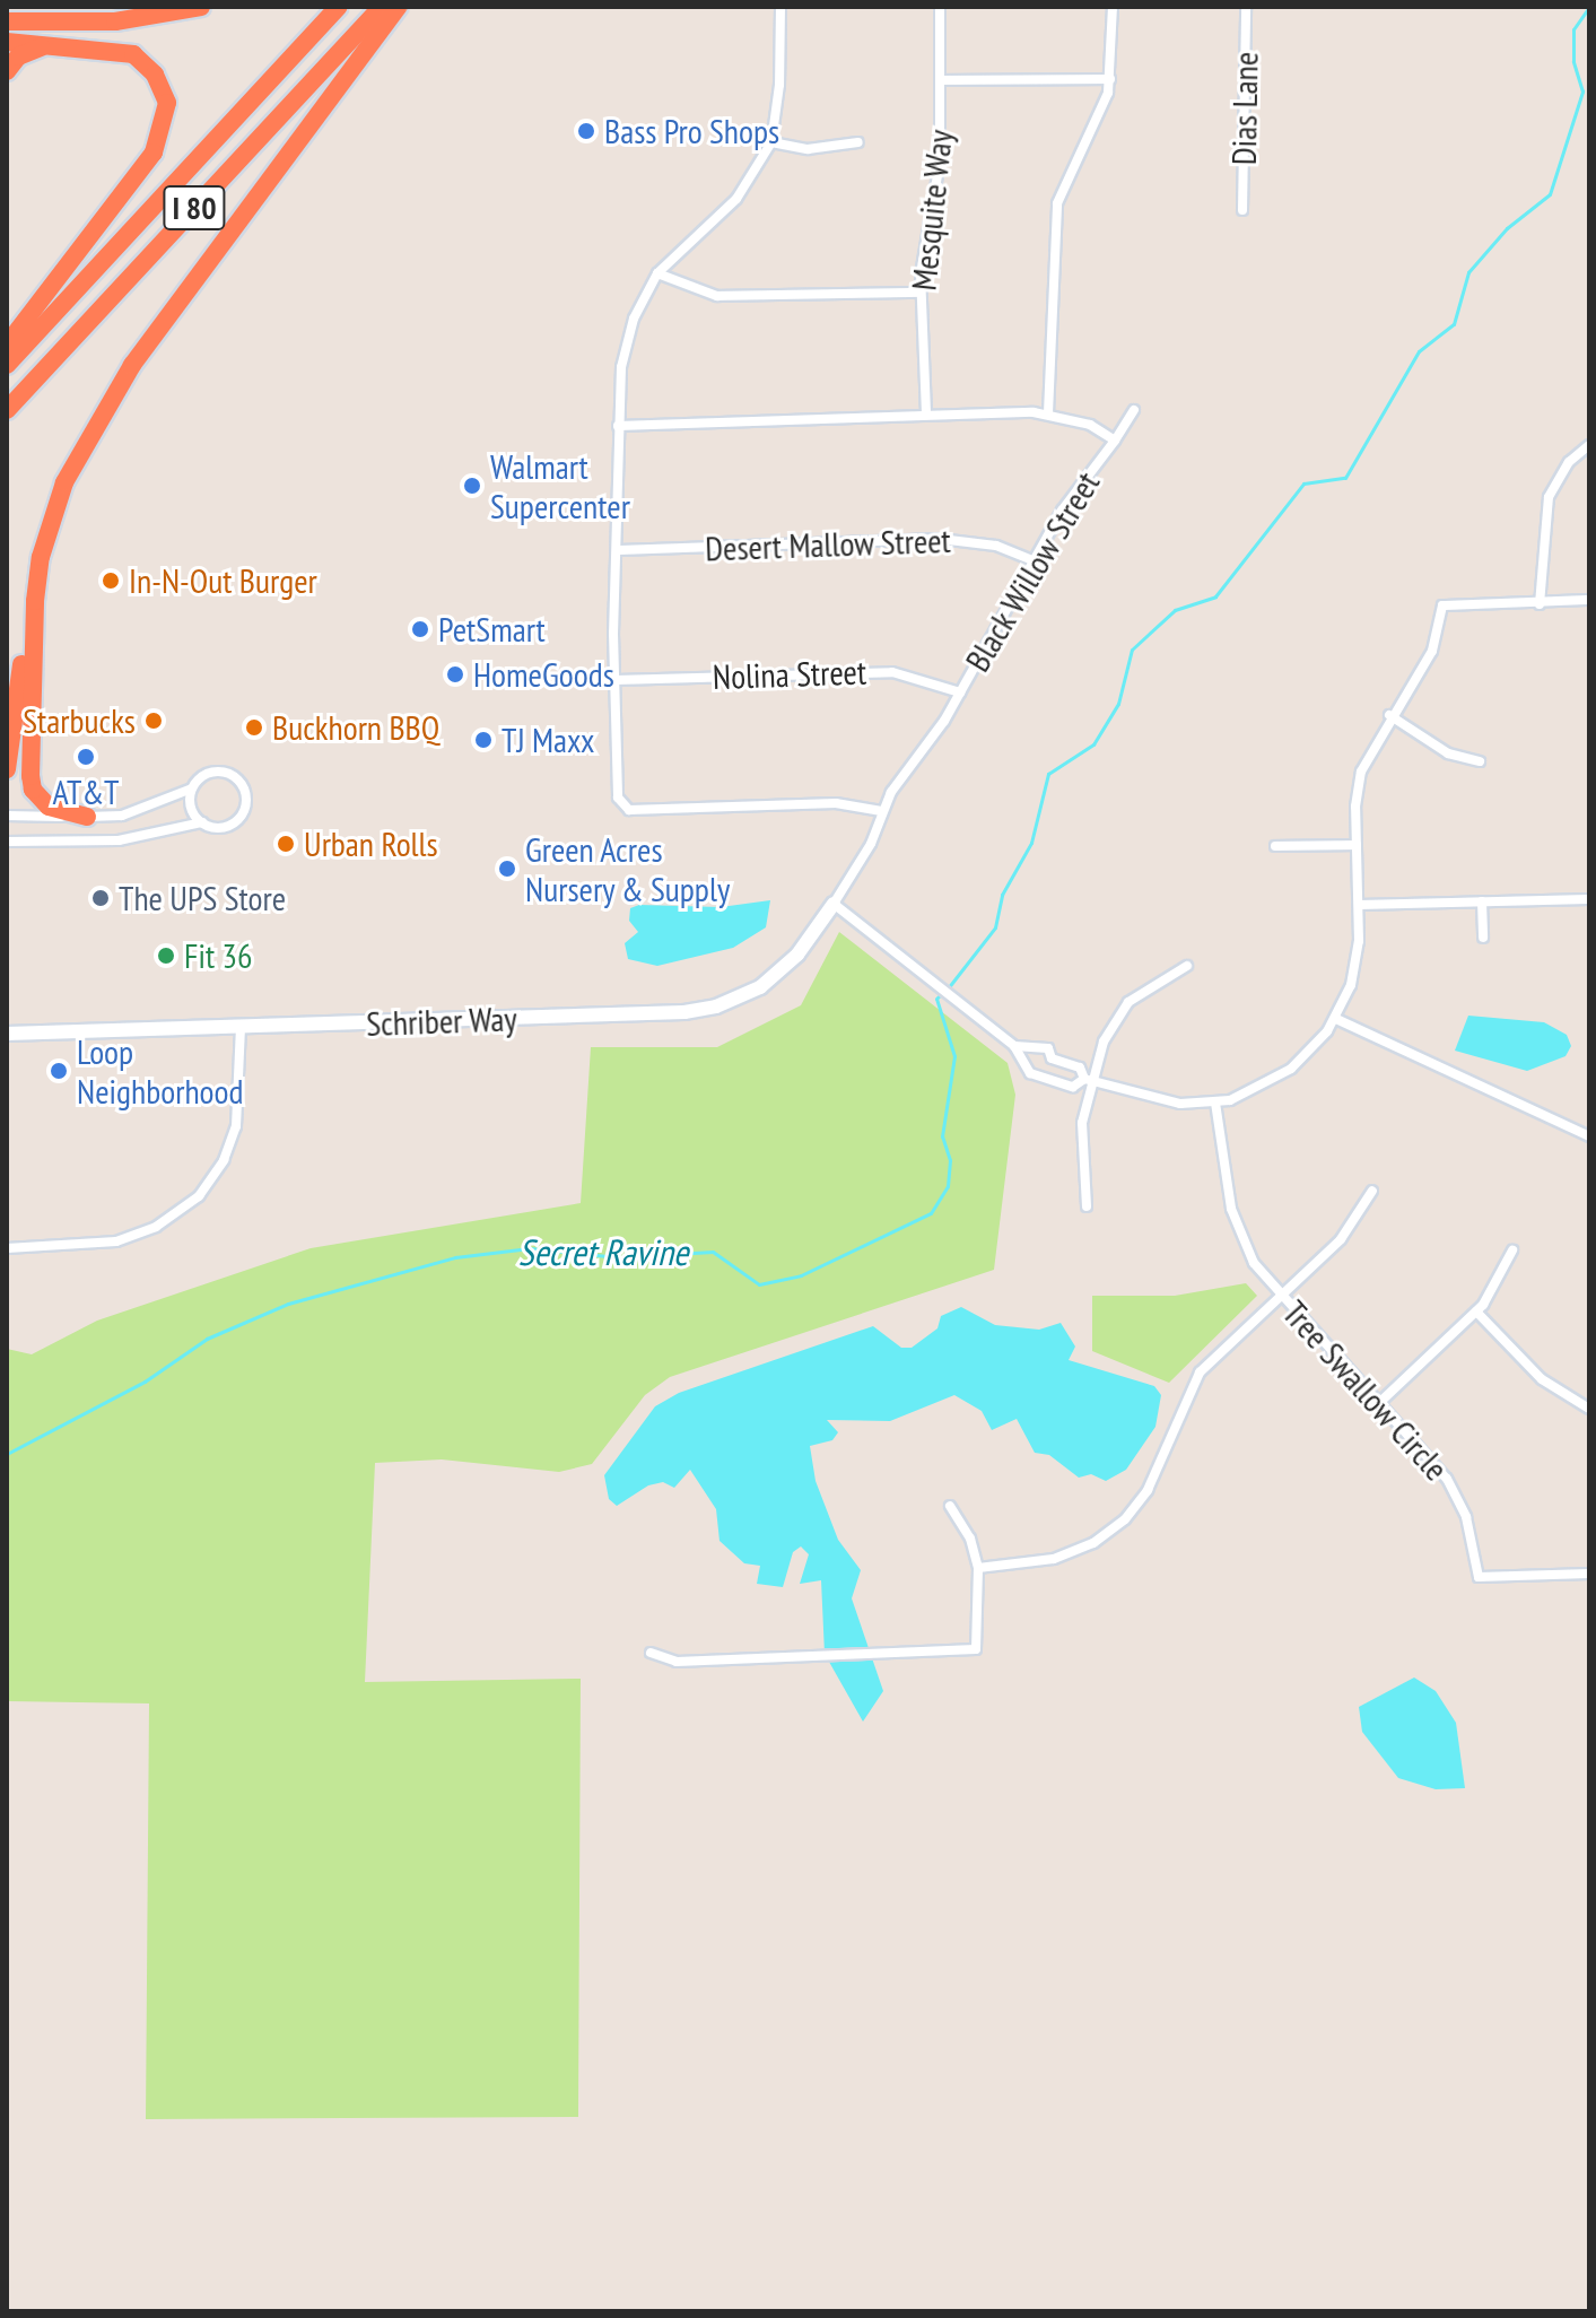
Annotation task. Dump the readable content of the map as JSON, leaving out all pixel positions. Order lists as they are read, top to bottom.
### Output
{
  "streets": {
    "highway": ["I 80"],
    "street": [
      "Dias Lane",
      "Mesquite Way",
      "Desert Mallow Street",
      "Black Willow Street",
      "Nolina Street",
      "Schriber Way",
      "Tree Swallow Circle"
    ]
  },
  "crossings": [
    ["Mesquite Way", "Black Willow Street"],
    ["Desert Mallow Street", "Black Willow Street"],
    ["Black Willow Street", "Nolina Street"],
    ["Black Willow Street", "Schriber Way"]
  ],
  "water": ["Secret Ravine"],
  "places": [
    "Bass Pro Shops",
    "Walmart Supercenter",
    "In-N-Out Burger",
    "PetSmart",
    "HomeGoods",
    "Starbucks",
    "Buckhorn BBQ",
    "TJ Maxx",
    "AT&T",
    "Urban Rolls",
    "Green Acres Nursery & Supply",
    "The UPS Store",
    "Fit 36",
    "Loop Neighborhood"
  ]
}
